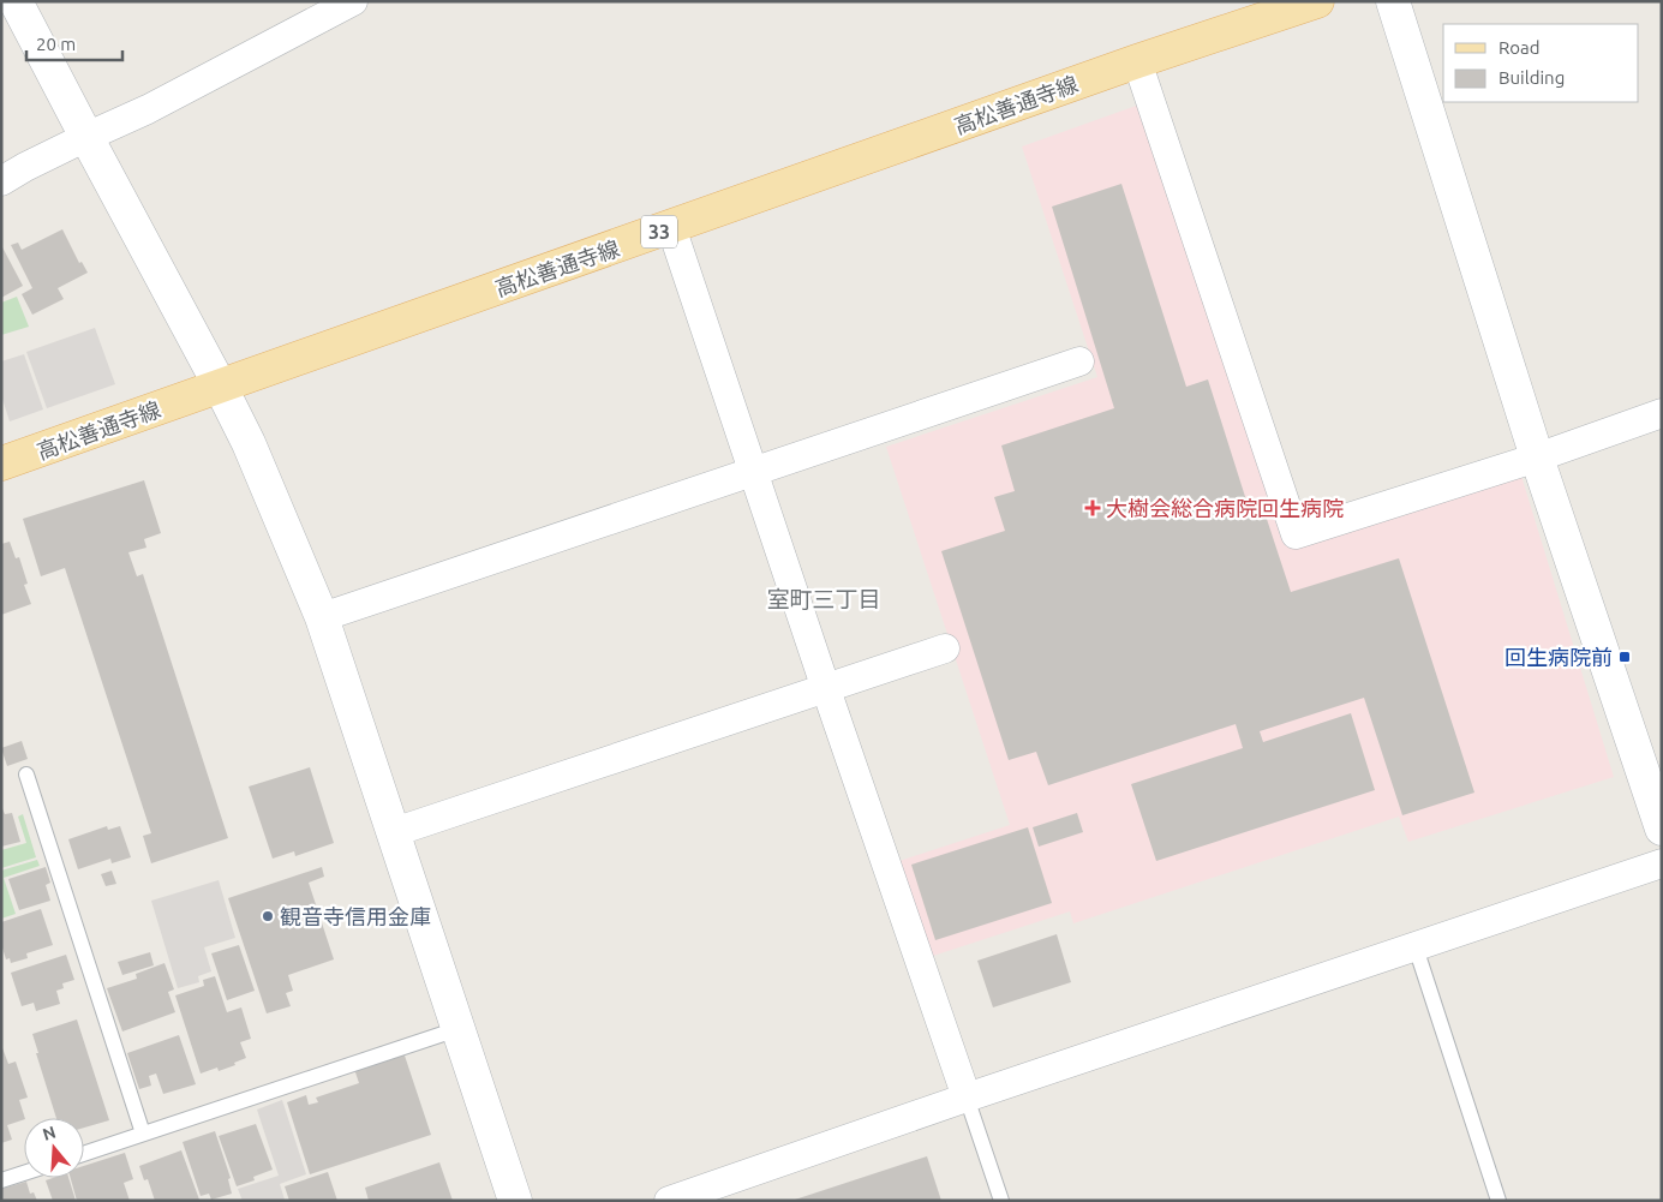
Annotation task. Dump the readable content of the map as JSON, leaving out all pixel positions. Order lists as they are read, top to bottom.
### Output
{
  "streets": {
    "main road": ["高松善通寺線", "33"]
  },
  "districts": ["室町三丁目"],
  "places": {
    "health": ["大樹会総合病院回生病院"],
    "transit": ["回生病院前"],
    "other": ["観音寺信用金庫"]
  },
  "legend": ["Road", "Building"],
  "scale_bar": "20 m",
  "north": "top"
}
